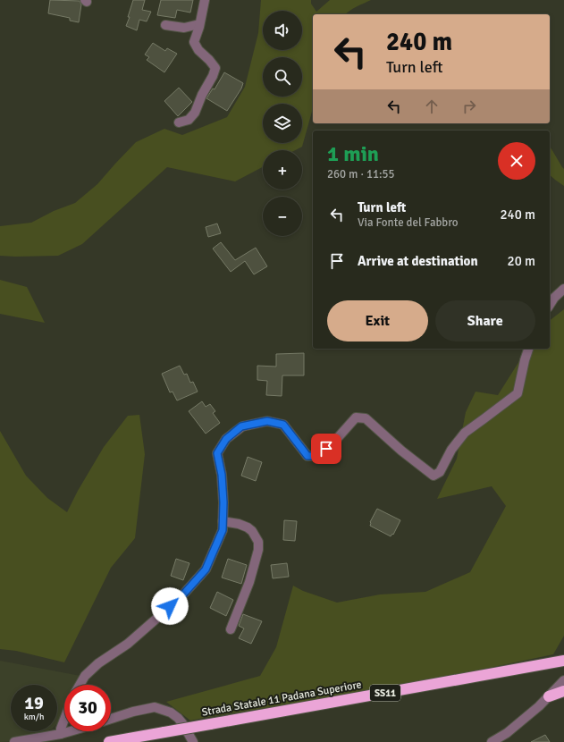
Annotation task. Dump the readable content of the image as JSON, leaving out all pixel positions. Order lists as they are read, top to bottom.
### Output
{
  "streets": {
    "highway": ["SS11", "Strada Statale 11 Padana Superiore"]
  },
  "page": {
    "map_buttons": ["+", "−"],
    "turn": ["240 m", "Turn left"],
    "heading": ["1 min", "260 m · 11:55"],
    "list": [
      {
        "name": "Turn left",
        "note": "Via Fonte del Fabbro",
        "value": "240 m"
      },
      {
        "name": "Arrive at destination",
        "value": "20 m"
      }
    ],
    "buttons": ["Exit", "Share"],
    "speed": "19 km/h",
    "limit": "30"
  }
}
